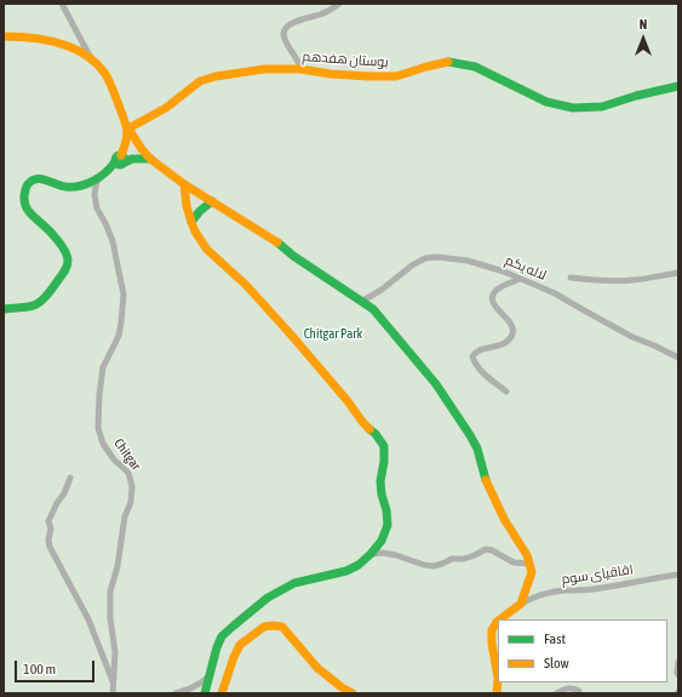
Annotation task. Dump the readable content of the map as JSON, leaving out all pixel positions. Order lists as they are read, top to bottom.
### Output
{
  "streets": {
    "street": [
      "بوستان هفدهم",
      "لاله یکم",
      "Chitgar",
      "اقاقیای سوم"
    ]
  },
  "parks": ["Chitgar Park"],
  "legend": ["Fast", "Slow"],
  "scale_bar": "100 m",
  "north": "top"
}
